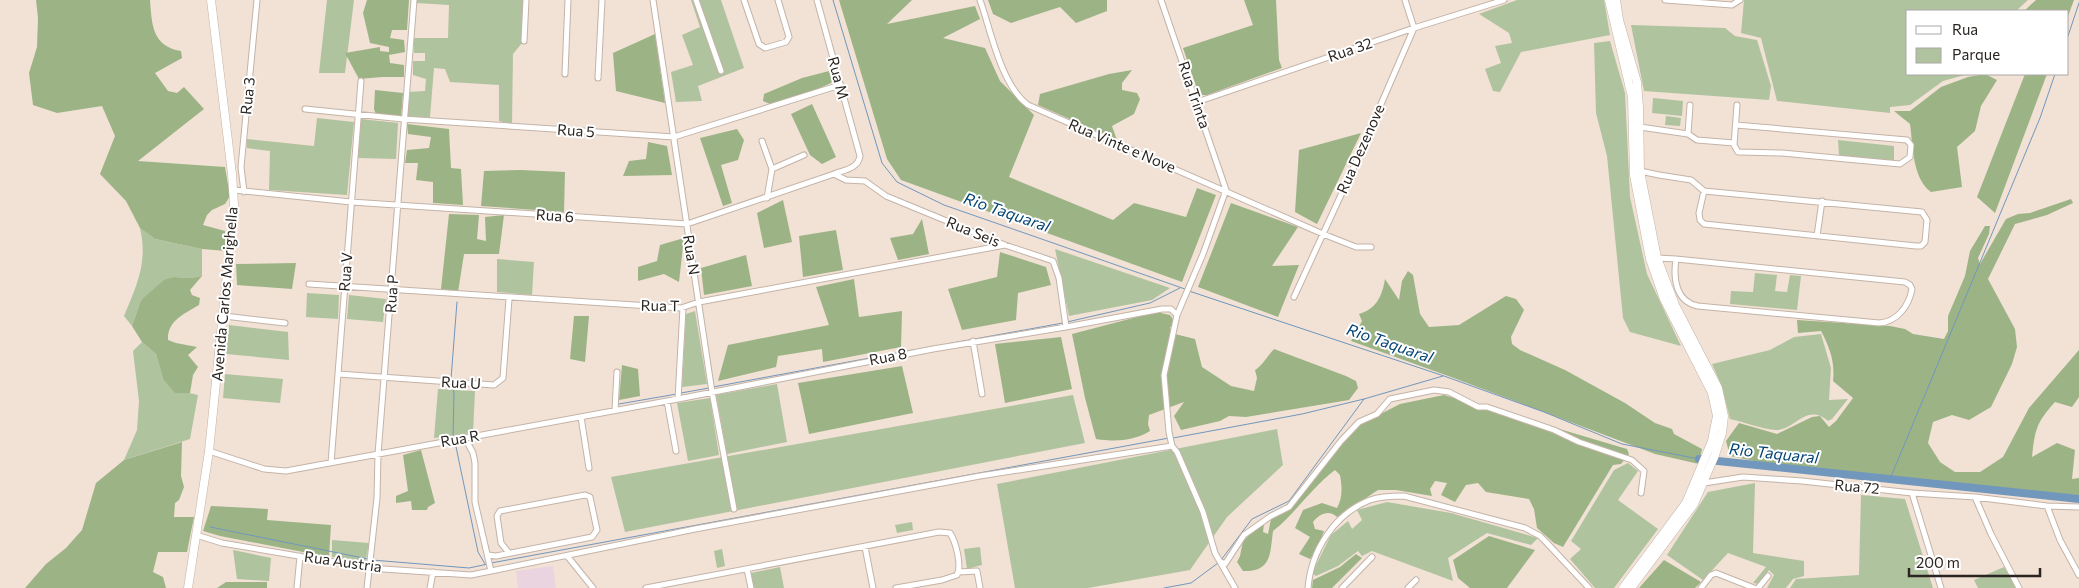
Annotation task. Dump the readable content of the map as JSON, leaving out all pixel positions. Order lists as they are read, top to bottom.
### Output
{
  "streets": {
    "main road": ["Avenida Carlos Marighella"],
    "street": [
      "Rua 32",
      "Rua M",
      "Rua Trinta",
      "Rua 3",
      "Rua 5",
      "Rua Vinte e Nove",
      "Rua Dezenove",
      "Rua 6",
      "Rua Seis",
      "Rua N",
      "Rua V",
      "Rua P",
      "Rua T",
      "Rua 8",
      "Rua U",
      "Rua R",
      "Rua 72",
      "Rua Austria"
    ]
  },
  "crossings": [
    ["Rua 32", "Rua Trinta"],
    ["Rua 32", "Rua Dezenove"],
    ["Rua M", "Rua 5"],
    ["Rua M", "Rua 6"],
    ["Rua Trinta", "Rua Vinte e Nove"],
    ["Rua 3", "Rua 6"],
    ["Rua 5", "Rua N"],
    ["Rua 5", "Rua V"],
    ["Rua 5", "Rua P"],
    ["Rua Vinte e Nove", "Rua Dezenove"],
    ["Rua 6", "Rua Seis"],
    ["Rua 6", "Rua N"],
    ["Rua 6", "Rua V"],
    ["Rua 6", "Avenida Carlos Marighella"],
    ["Rua 6", "Rua P"],
    ["Rua Seis", "Rua T"],
    ["Rua Seis", "Rua 8"],
    ["Rua N", "Rua T"],
    ["Rua N", "Rua 8"],
    ["Rua N", "Rua R"],
    ["Rua V", "Rua T"],
    ["Rua V", "Rua U"],
    ["Rua V", "Rua R"],
    ["Avenida Carlos Marighella", "Rua R"],
    ["Avenida Carlos Marighella", "Rua Austria"],
    ["Rua P", "Rua T"],
    ["Rua P", "Rua U"],
    ["Rua P", "Rua R"],
    ["Rua P", "Rua Austria"],
    ["Rua T", "Rua U"],
    ["Rua 8", "Rua R"]
  ],
  "water": ["Rio Taquaral"],
  "legend": ["Rua", "Parque"],
  "scale_bar": "200 m"
}
